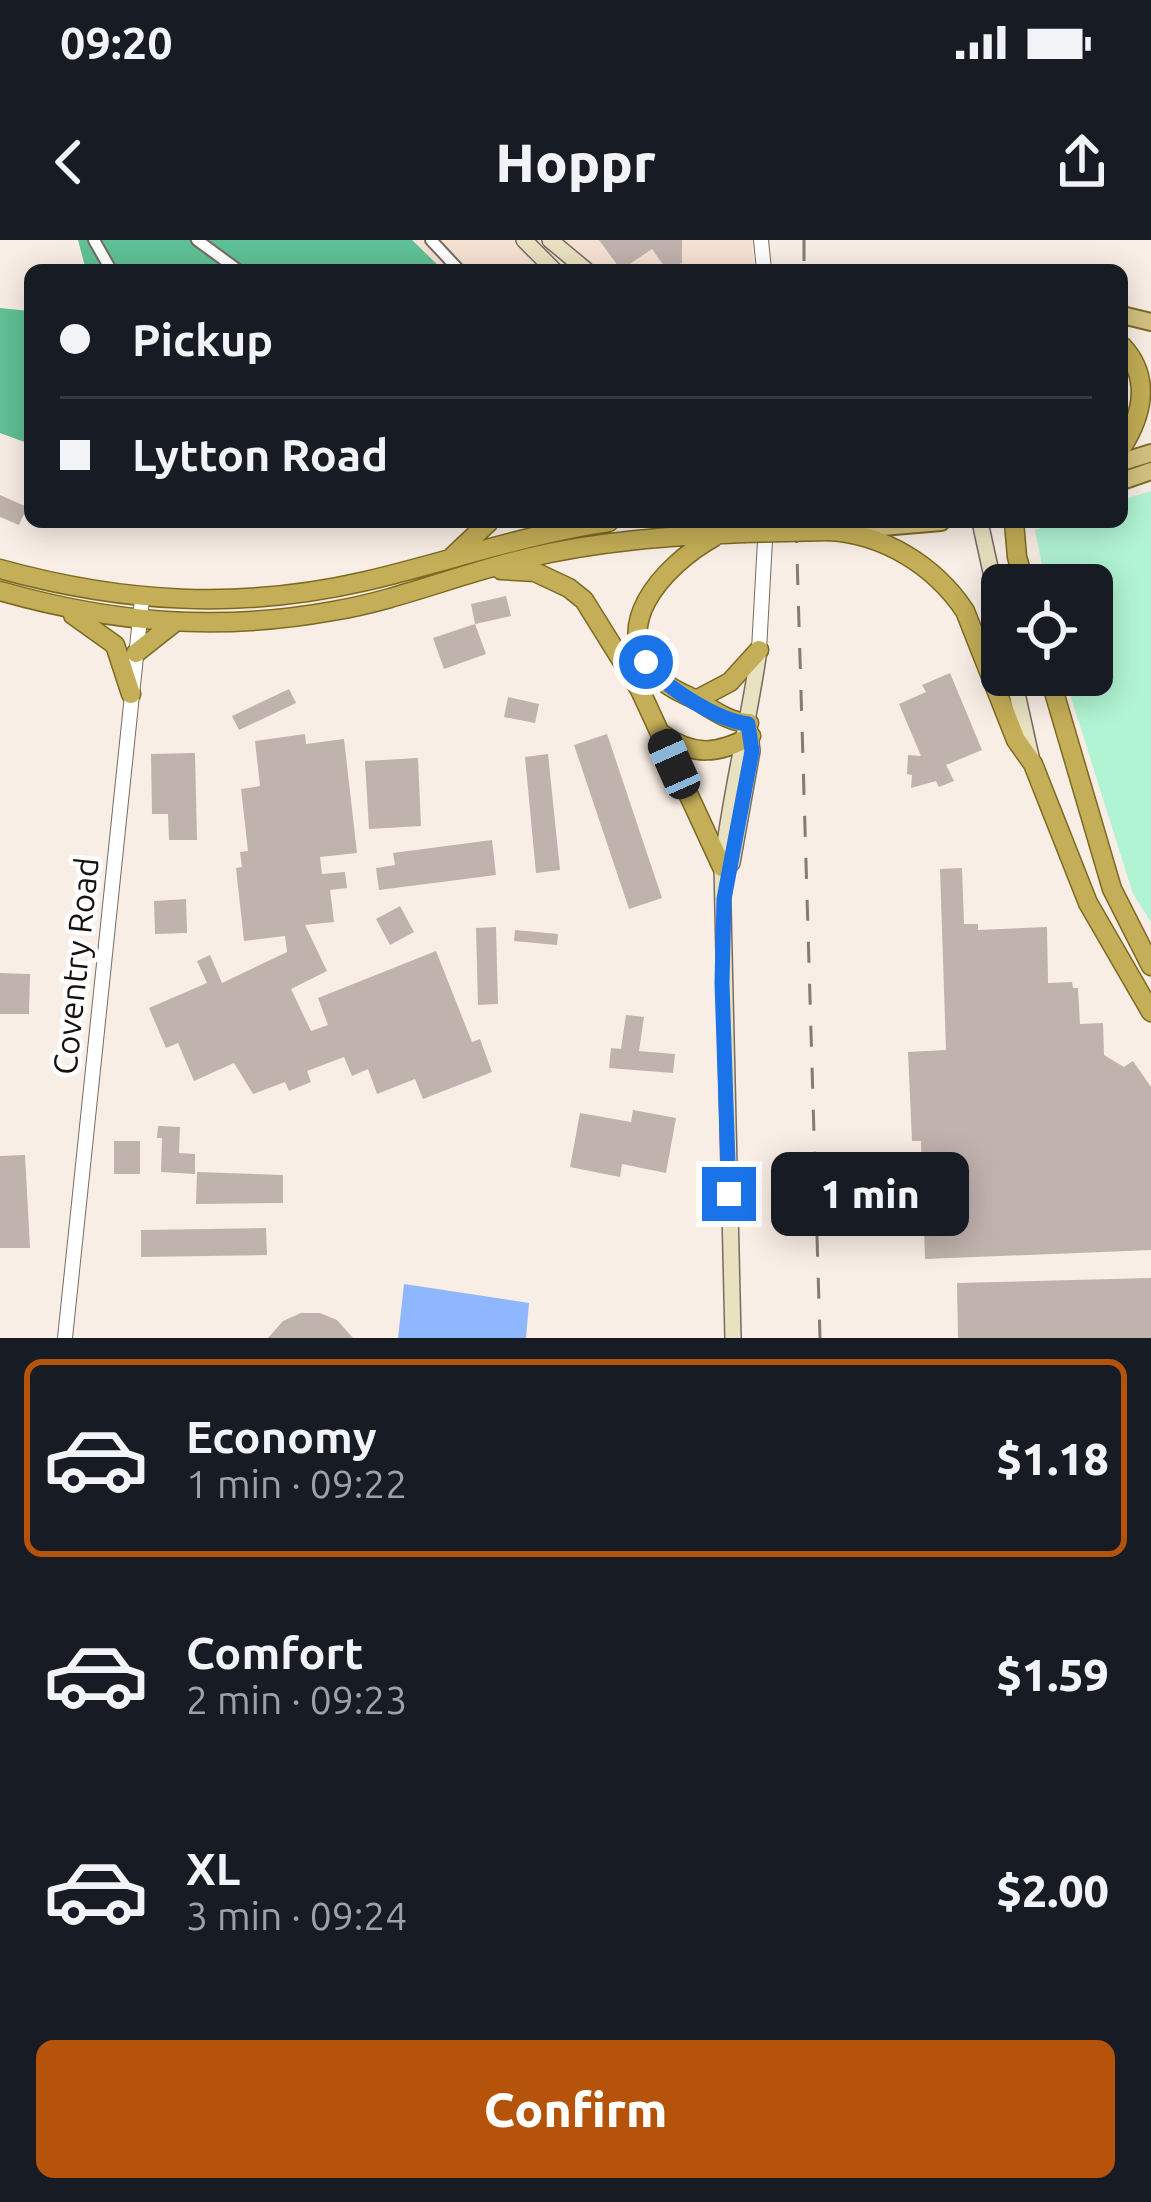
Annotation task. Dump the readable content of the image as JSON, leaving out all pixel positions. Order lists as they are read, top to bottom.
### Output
{
  "streets": {
    "street": ["Coventry Road"]
  },
  "page": {
    "status": "09:20",
    "header": "Hoppr",
    "banner": ["Pickup", "Lytton Road"],
    "bubble": "1 min",
    "list": [
      {
        "name": "Economy",
        "note": "1 min · 09:22",
        "value": "$1.18"
      },
      {
        "name": "Comfort",
        "note": "2 min · 09:23",
        "value": "$1.59"
      },
      {
        "name": "XL",
        "note": "3 min · 09:24",
        "value": "$2.00"
      }
    ],
    "buttons": "Confirm"
  }
}
